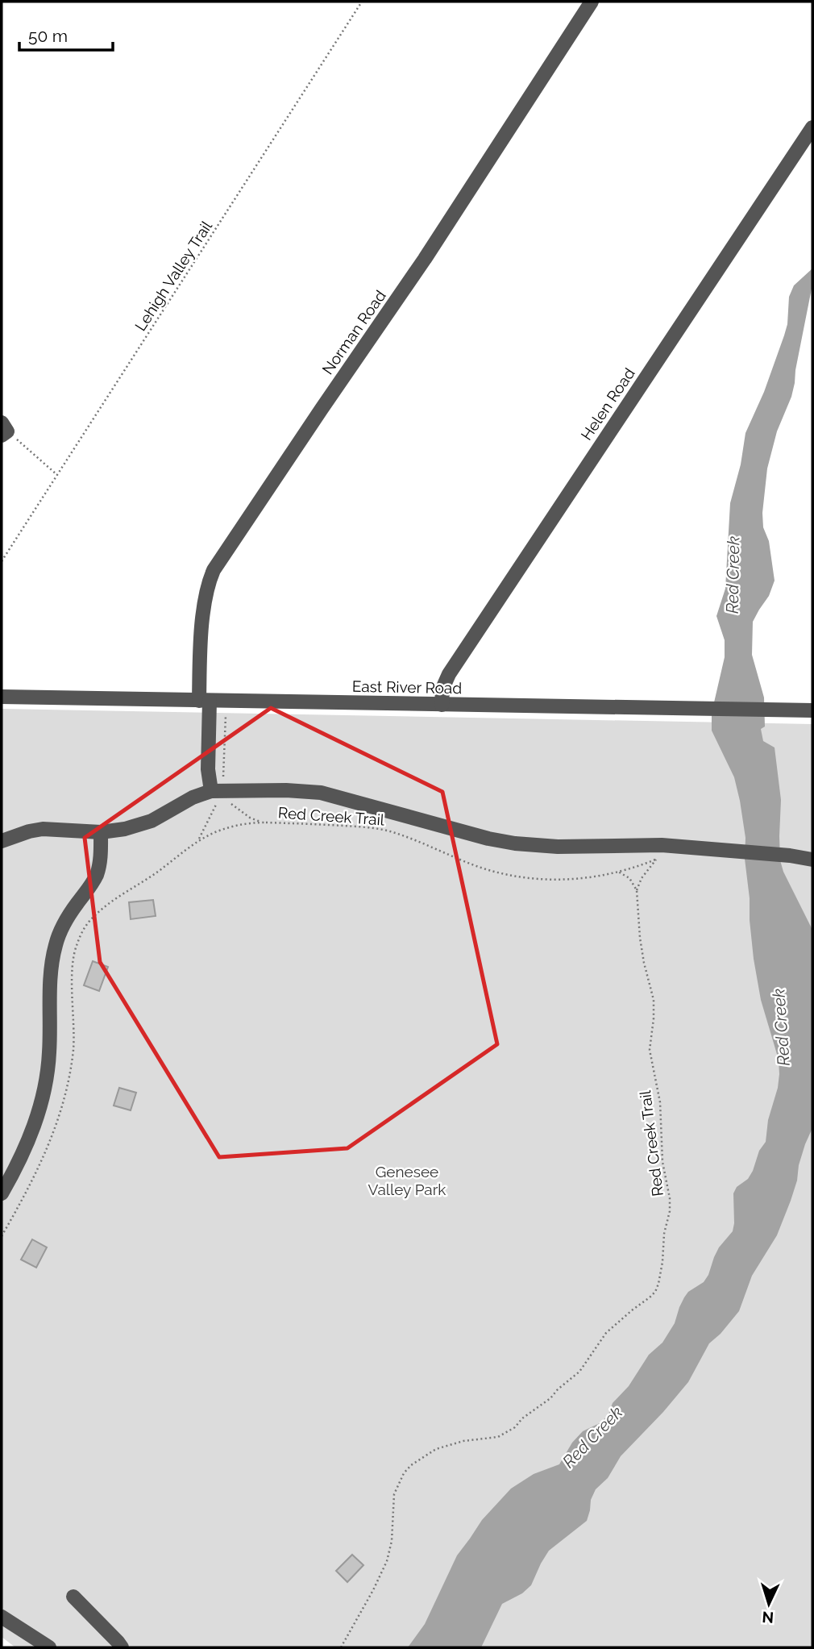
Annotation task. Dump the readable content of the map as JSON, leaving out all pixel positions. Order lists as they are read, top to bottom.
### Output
{
  "streets": {
    "street": ["Norman Road", "Helen Road", "East River Road"],
    "path": ["Lehigh Valley Trail", "Red Creek Trail"]
  },
  "crossings": [
    ["Norman Road", "East River Road"],
    ["Norman Road", "Red Creek Trail"],
    ["Helen Road", "East River Road"]
  ],
  "water": ["Red Creek"],
  "parks": ["Genesee Valley Park"],
  "scale_bar": "50 m",
  "north": "bottom"
}
